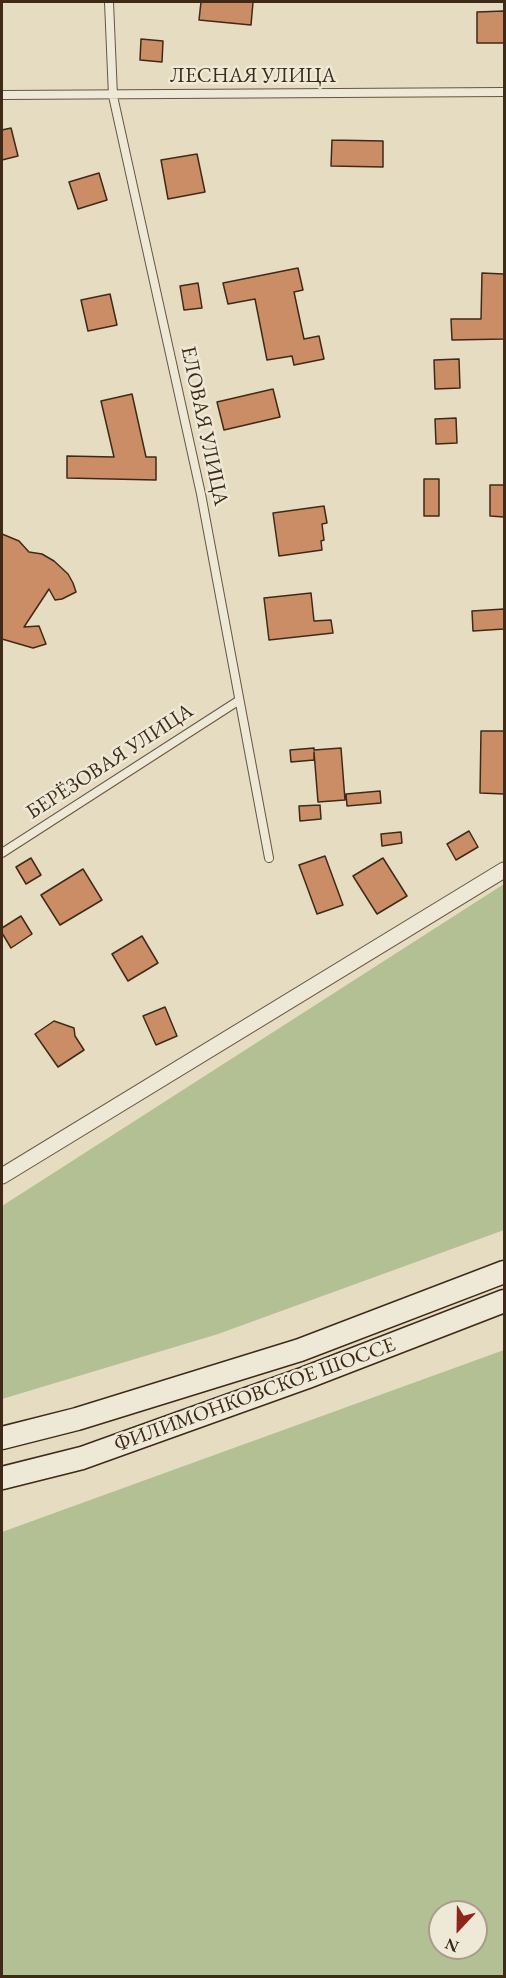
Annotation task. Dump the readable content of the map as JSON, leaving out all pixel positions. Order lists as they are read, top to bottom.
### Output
{
  "streets": {
    "main road": ["ФИЛИМОНКОВСКОЕ ШОССЕ"],
    "lane": ["ЛЕСНАЯ УЛИЦА", "ЕЛОВАЯ УЛИЦА", "БЕРЁЗОВАЯ УЛИЦА"]
  },
  "crossings": [
    ["ЛЕСНАЯ УЛИЦА", "ЕЛОВАЯ УЛИЦА"],
    ["ЕЛОВАЯ УЛИЦА", "БЕРЁЗОВАЯ УЛИЦА"]
  ],
  "north": "bottom"
}
